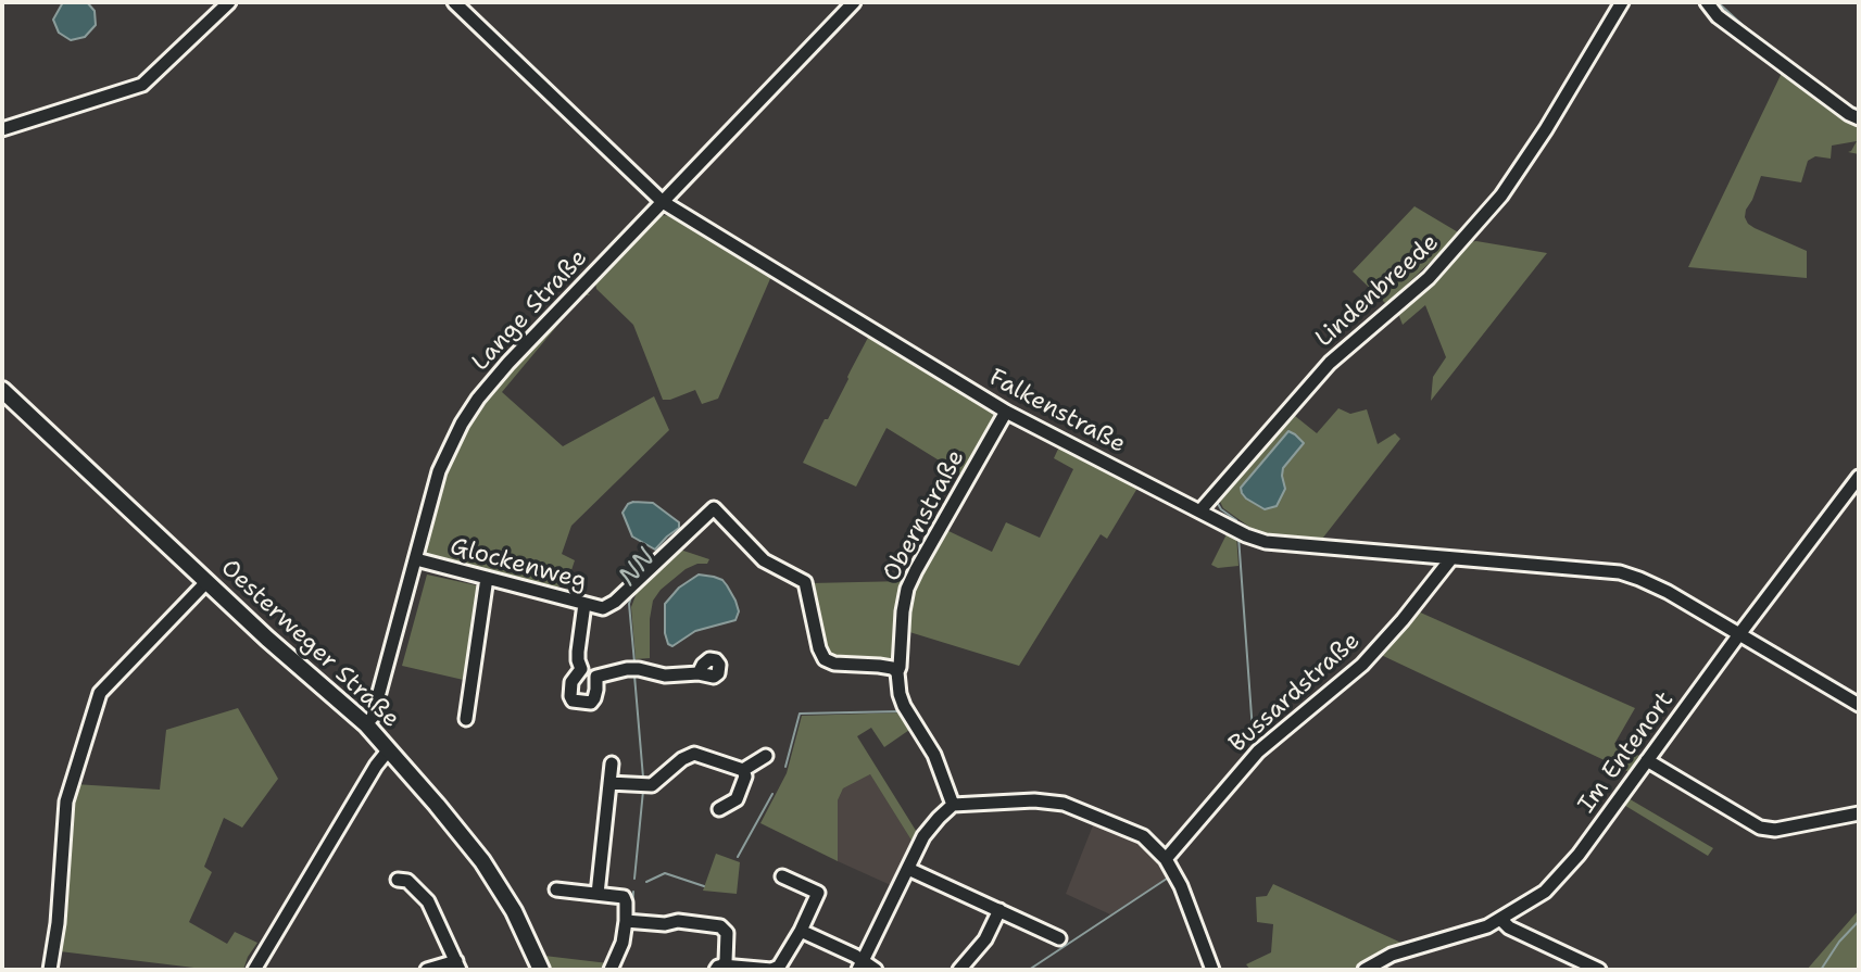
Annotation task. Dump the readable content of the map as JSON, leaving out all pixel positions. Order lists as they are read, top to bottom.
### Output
{
  "streets": {
    "main road": ["Oesterweger Straße"],
    "street": [
      "Lindenbreede",
      "Lange Straße",
      "Falkenstraße",
      "Obernstraße",
      "Glockenweg",
      "Bussardstraße",
      "Im Entenort"
    ]
  },
  "crossings": [
    ["Lindenbreede", "Falkenstraße"],
    ["Lange Straße", "Falkenstraße"],
    ["Lange Straße", "Glockenweg"],
    ["Lange Straße", "Oesterweger Straße"],
    ["Falkenstraße", "Obernstraße"],
    ["Falkenstraße", "Bussardstraße"],
    ["Falkenstraße", "Im Entenort"],
    ["Obernstraße", "Glockenweg"]
  ],
  "water": ["NN"]
}
